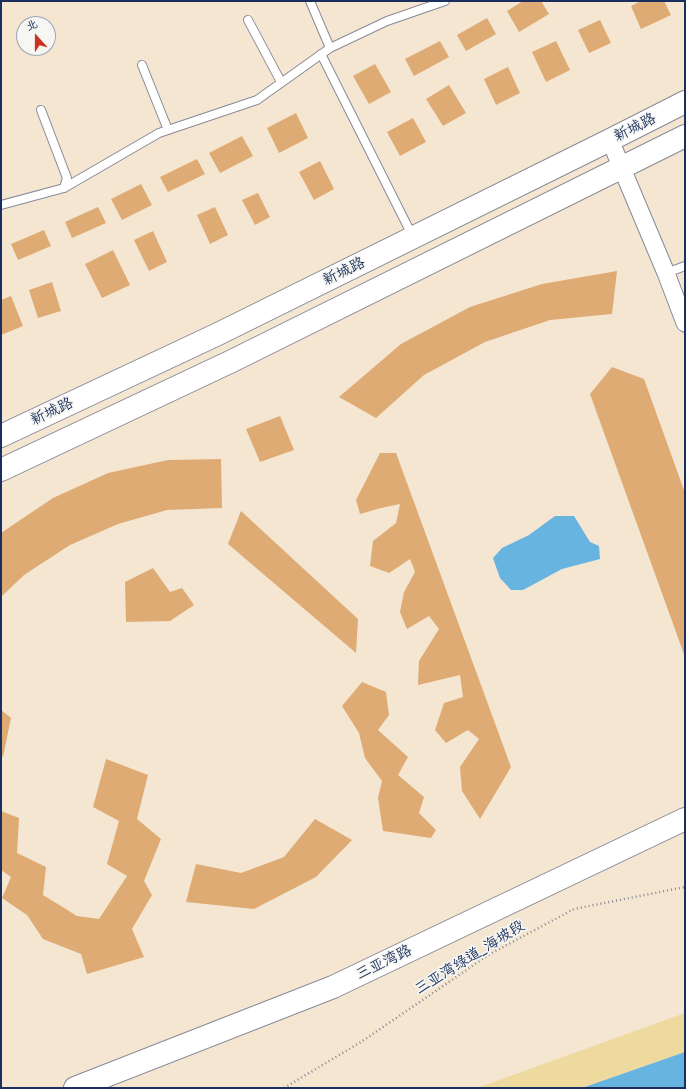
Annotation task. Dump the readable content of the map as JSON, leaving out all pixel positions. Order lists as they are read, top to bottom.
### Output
{
  "streets": {
    "main road": ["新城路", "三亚湾路"],
    "path": ["三亚湾绿道_海坡段"]
  },
  "north": "top"
}
